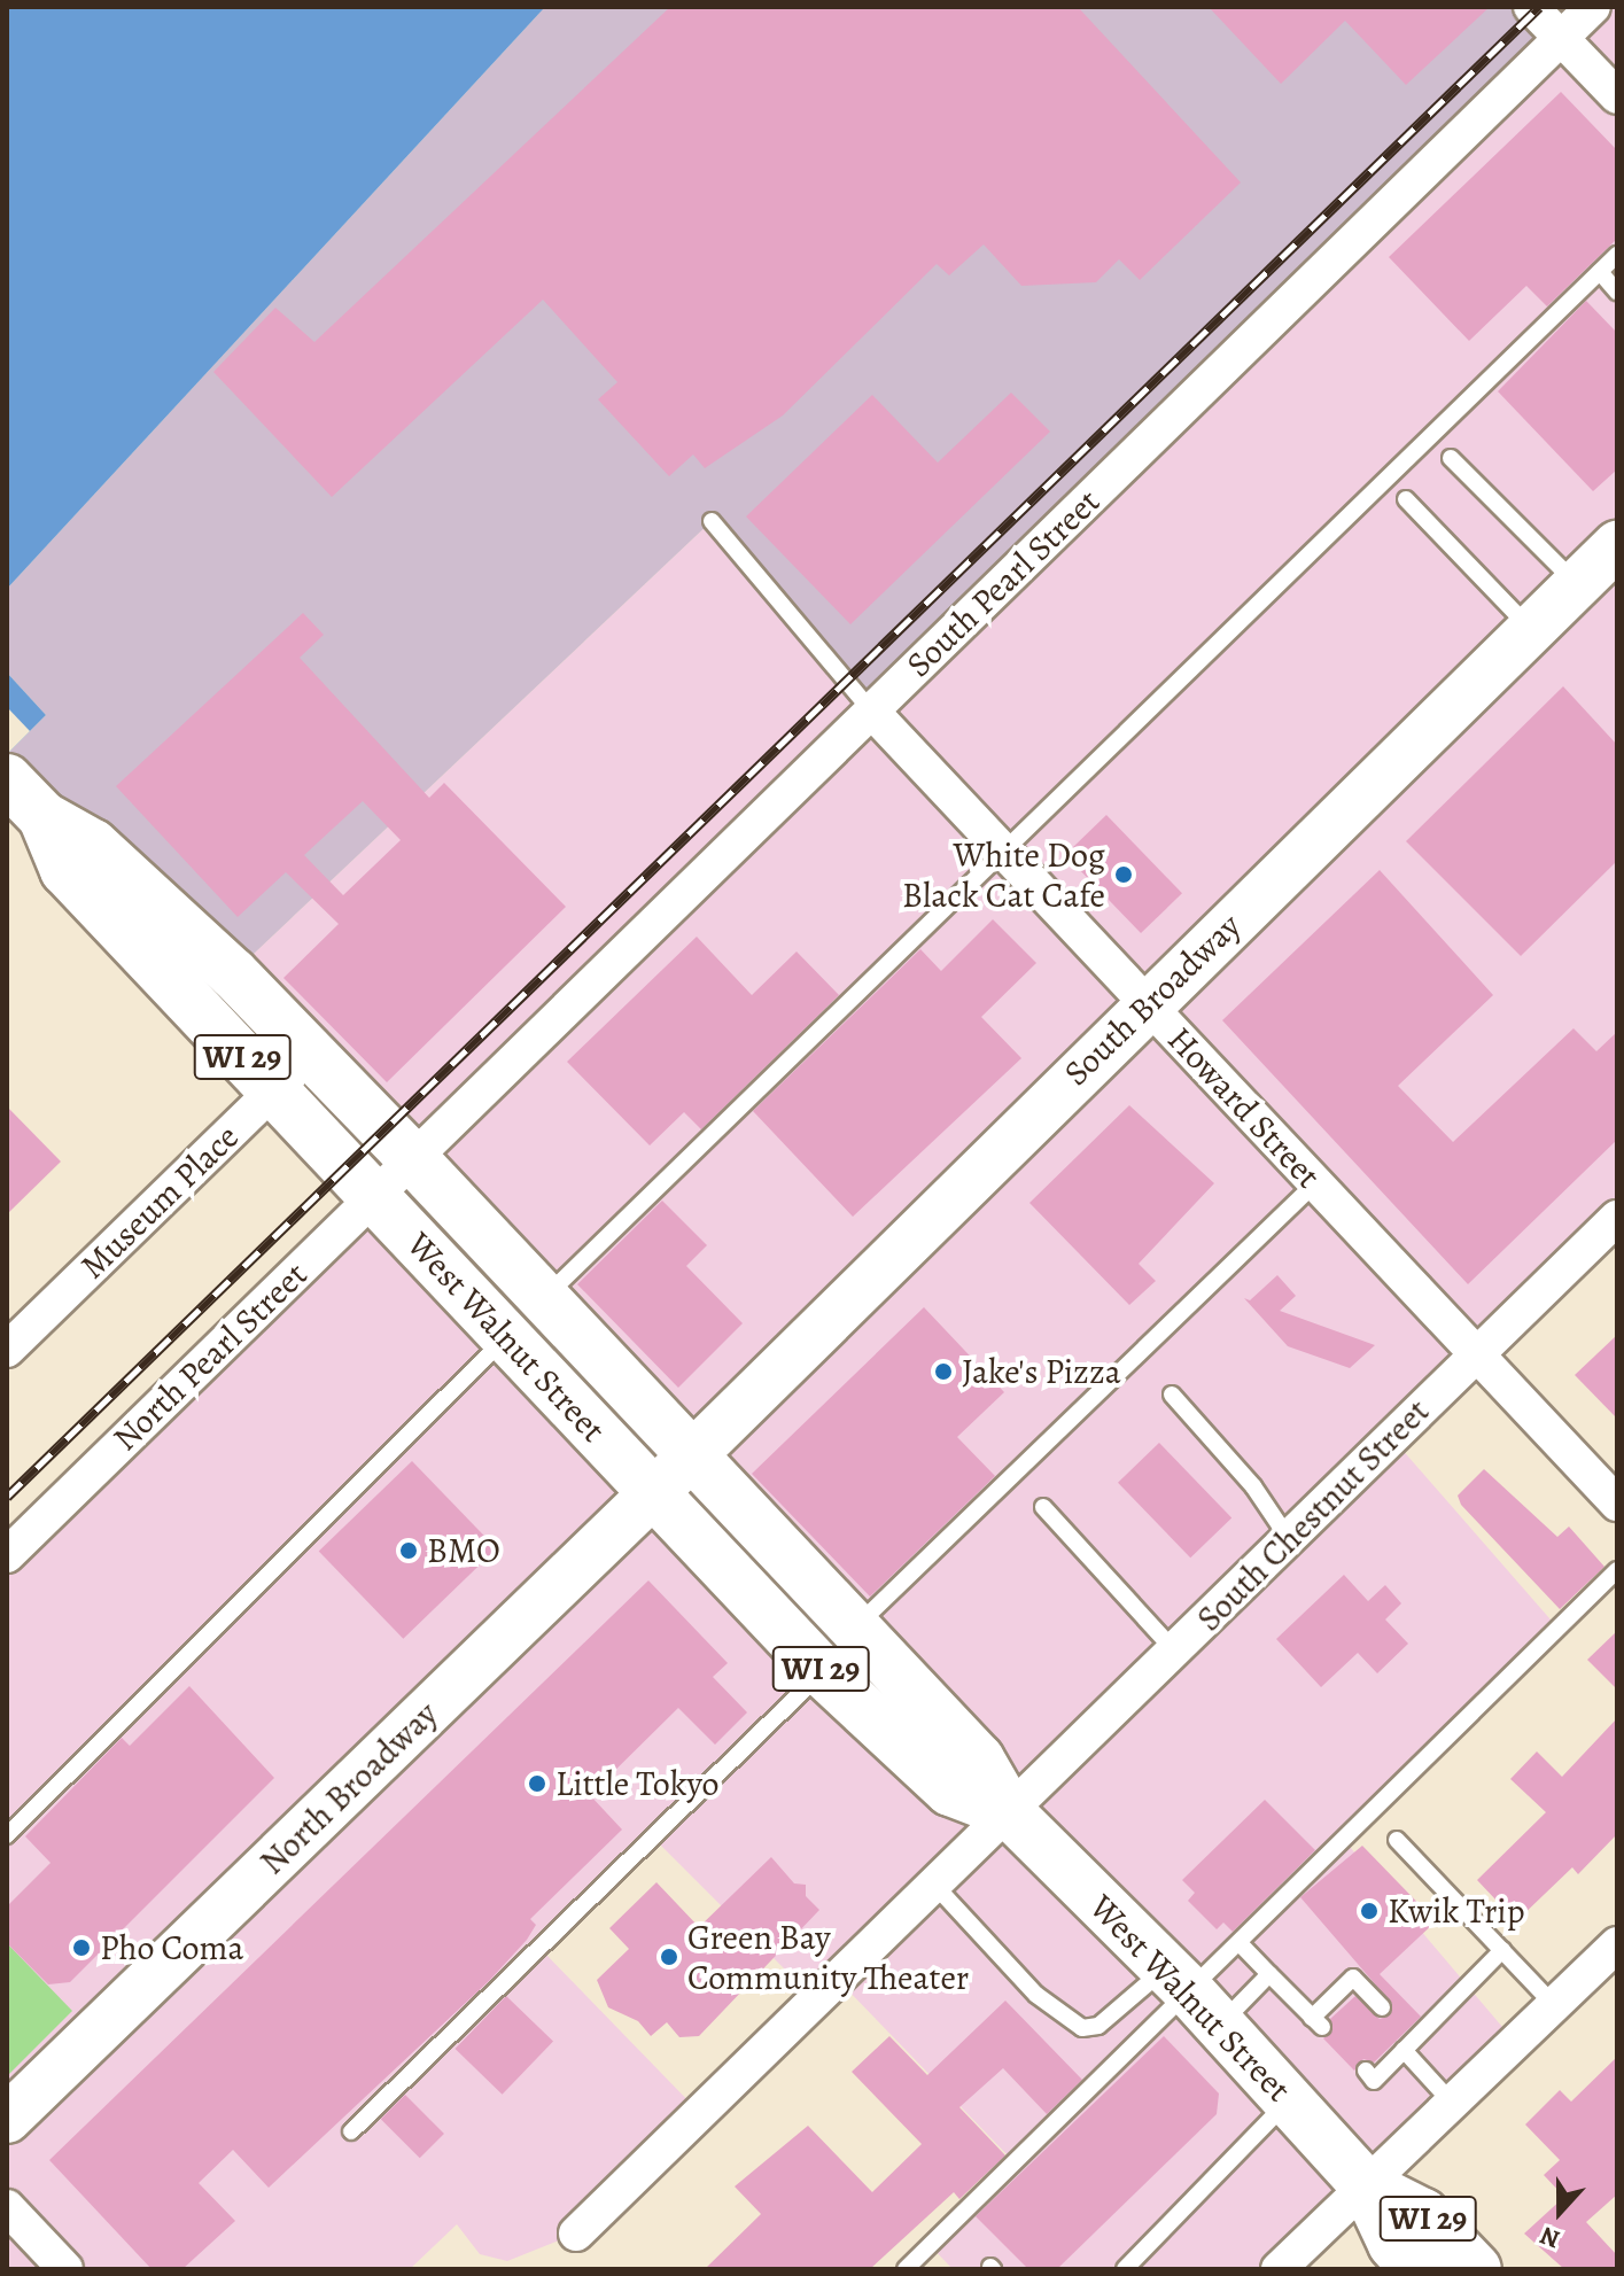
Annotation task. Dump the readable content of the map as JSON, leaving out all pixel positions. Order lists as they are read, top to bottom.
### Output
{
  "streets": {
    "main road": ["WI 29", "West Walnut Street"],
    "street": [
      "South Pearl Street",
      "South Broadway",
      "Howard Street",
      "Museum Place",
      "North Pearl Street",
      "South Chestnut Street",
      "North Broadway"
    ]
  },
  "crossings": [
    ["South Pearl Street", "Howard Street"],
    ["South Pearl Street", "West Walnut Street"],
    ["South Pearl Street", "North Pearl Street"],
    ["South Broadway", "Howard Street"],
    ["South Broadway", "West Walnut Street"],
    ["South Broadway", "North Broadway"],
    ["Howard Street", "South Chestnut Street"],
    ["Museum Place", "West Walnut Street"],
    ["West Walnut Street", "North Pearl Street"],
    ["West Walnut Street", "South Chestnut Street"],
    ["West Walnut Street", "North Broadway"]
  ],
  "places": [
    "White Dog Black Cat Cafe",
    "Jake's Pizza",
    "BMO",
    "Little Tokyo",
    "Kwik Trip",
    "Pho Coma",
    "Green Bay Community Theater"
  ],
  "north": "bottom"
}
